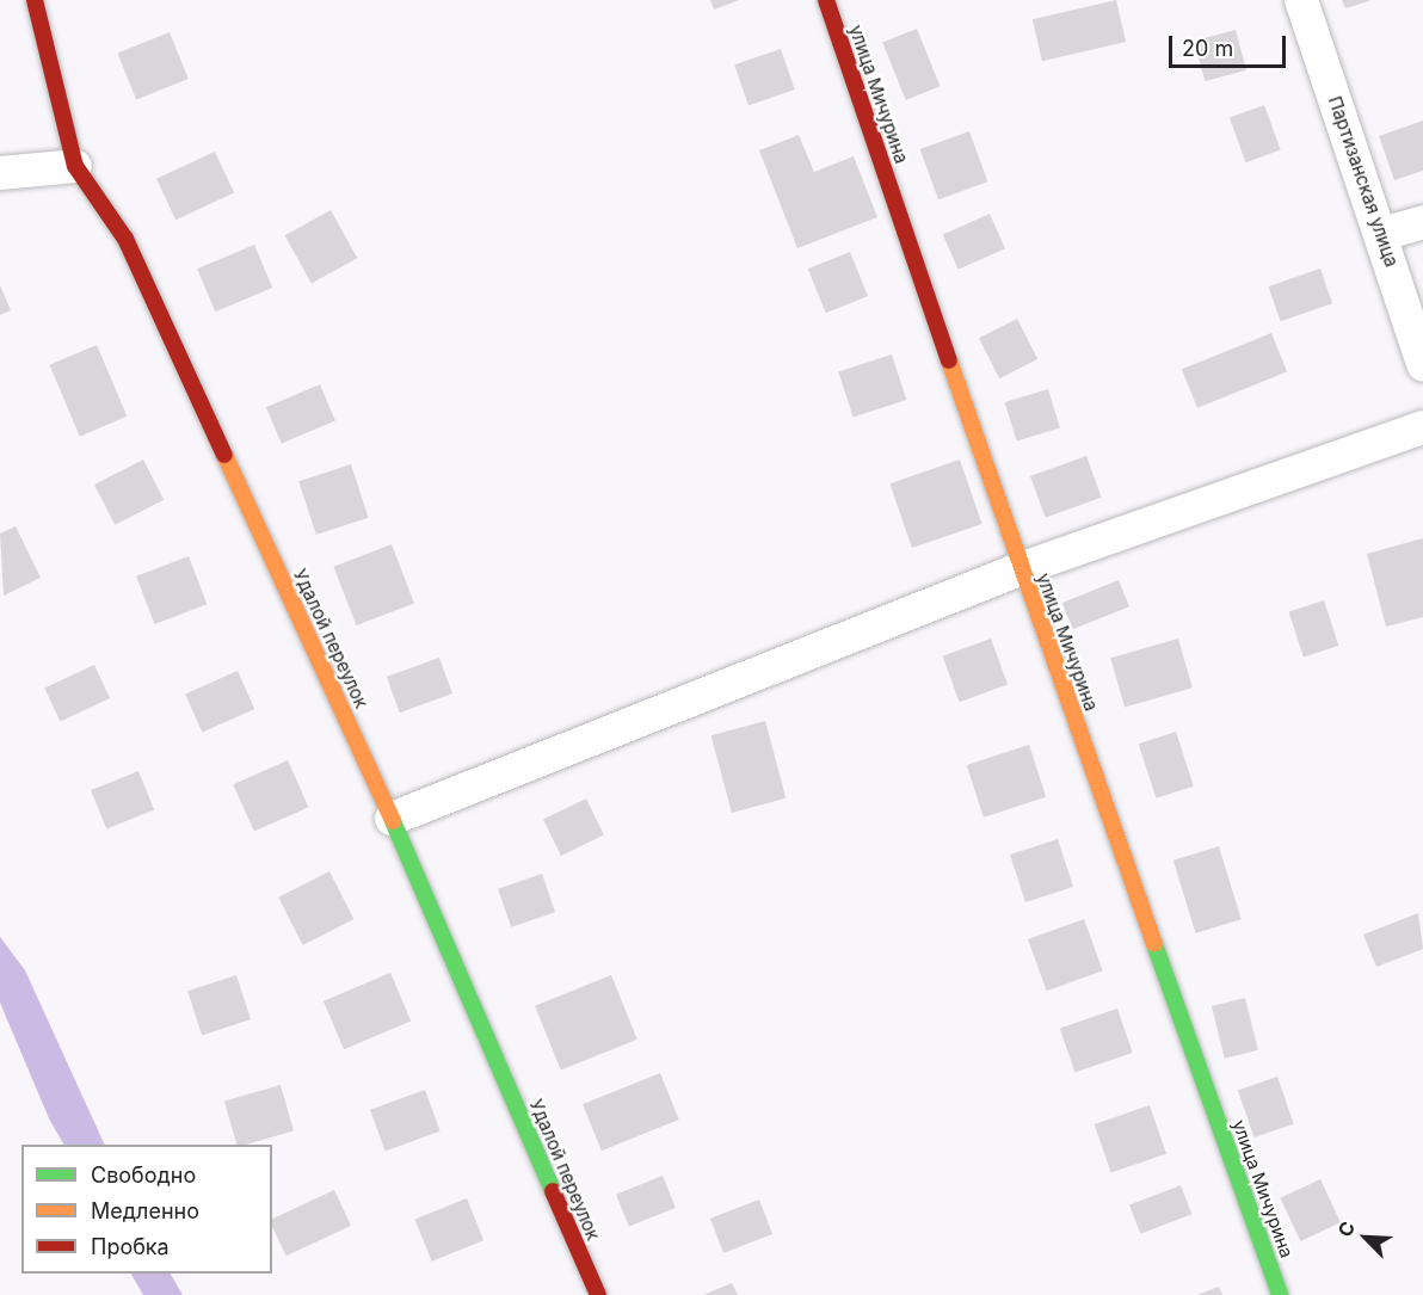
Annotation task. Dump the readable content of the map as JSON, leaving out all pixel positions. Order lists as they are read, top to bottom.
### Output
{
  "streets": {
    "street": ["улица Мичурина", "Партизанская улица", "Удалой переулок"]
  },
  "legend": ["Свободно", "Медленно", "Пробка"],
  "scale_bar": "20 m",
  "north": "top left"
}
